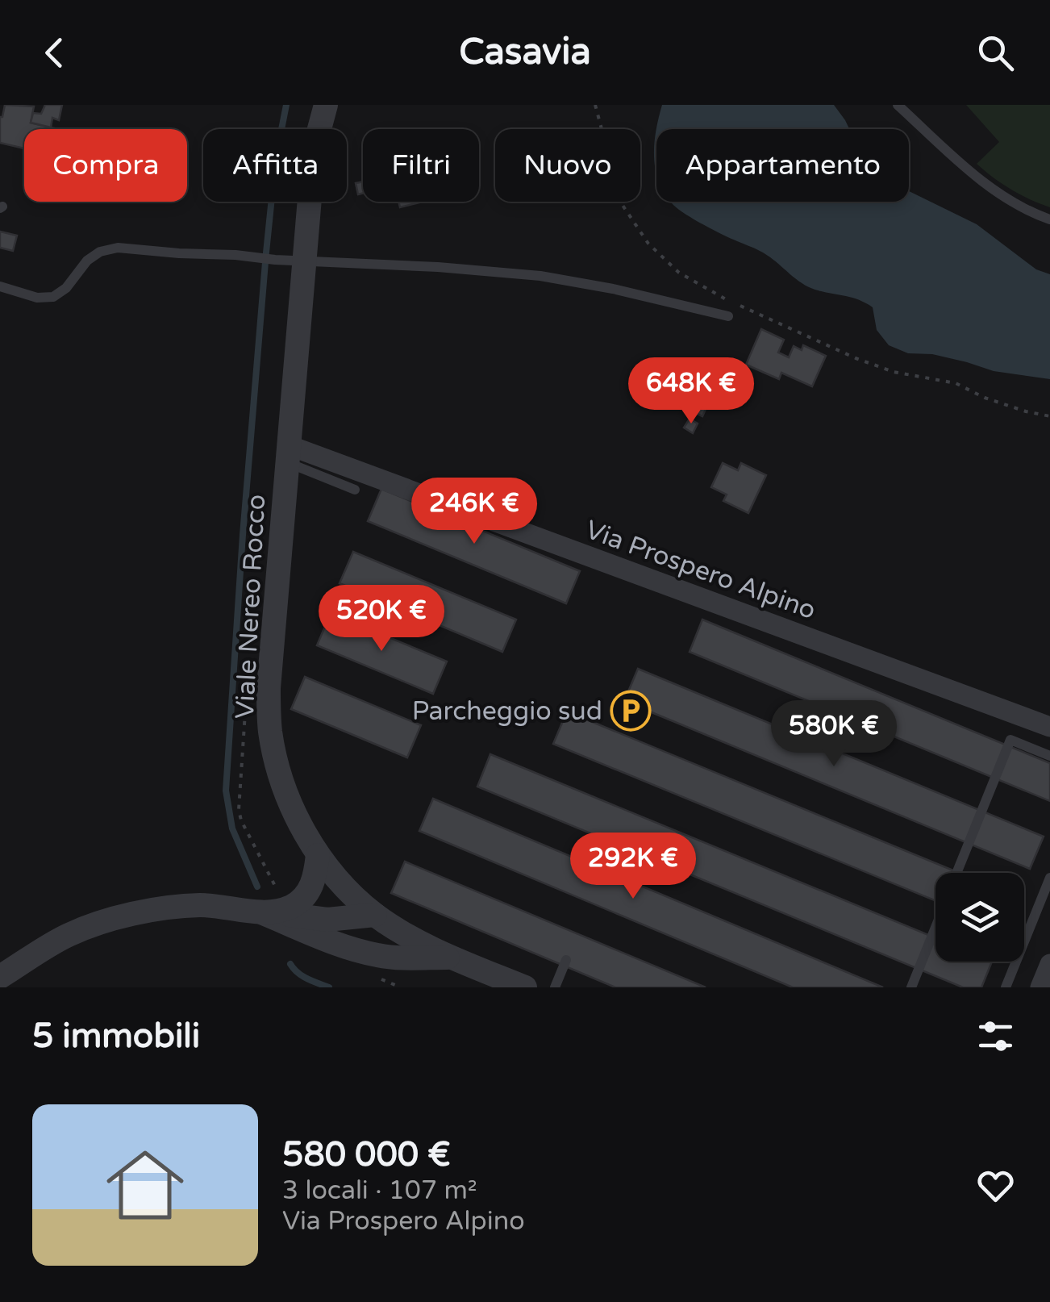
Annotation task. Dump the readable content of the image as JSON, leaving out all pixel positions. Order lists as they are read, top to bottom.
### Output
{
  "streets": {
    "street": ["Via Prospero Alpino", "Viale Nereo Rocco"]
  },
  "crossings": [
    ["Via Prospero Alpino", "Viale Nereo Rocco"]
  ],
  "places": {
    "parking": ["Parcheggio sud"]
  },
  "page": {
    "header": "Casavia",
    "chip": [
      "Compra",
      "Affitta",
      "Filtri",
      "Nuovo",
      "Appartamento"
    ],
    "price": [
      "648K €",
      "246K €",
      "520K €",
      "580K €",
      "292K €"
    ],
    "heading": "5 immobili",
    "list": [
      {
        "name": "580 000 €",
        "note": "3 locali · 107 m² · Via Prospero Alpino"
      }
    ]
  }
}
